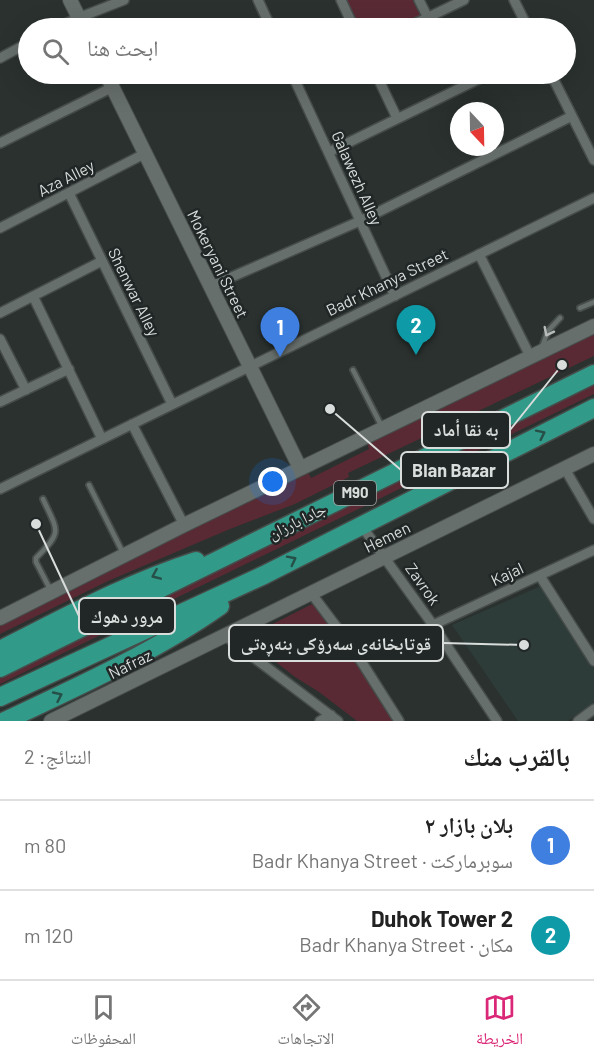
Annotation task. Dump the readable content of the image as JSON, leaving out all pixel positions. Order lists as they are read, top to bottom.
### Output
{
  "streets": {
    "highway": ["M90", "جادا بارزان"],
    "main road": ["Mokeryani Street", "Hemen", "Nafraz"],
    "street": [
      "Aza Alley",
      "Galawezh Alley",
      "Badr Khanya Street",
      "Shenwar Alley",
      "Kajal",
      "Zavrok"
    ]
  },
  "crossings": [
    ["Aza Alley", "Mokeryani Street"],
    ["Aza Alley", "Shenwar Alley"],
    ["Galawezh Alley", "Badr Khanya Street"],
    ["Mokeryani Street", "Badr Khanya Street"],
    ["Badr Khanya Street", "Shenwar Alley"],
    ["جادا بارزان", "Zavrok"],
    ["Hemen", "Zavrok"],
    ["Hemen", "Nafraz"],
    ["Kajal", "Zavrok"]
  ],
  "places": [
    "به نقا أماد",
    "Blan Bazar",
    "مرور دهوك",
    "قوتابخانەی سەرۆکی بنەڕەتی"
  ],
  "north": "bottom",
  "page": {
    "search": "ابحث هنا",
    "pins": ["2", "1"],
    "heading": ["بالقرب منك", "النتائج: 2"],
    "list": [
      {
        "mark": "1",
        "name": "بلان بازار ٢",
        "note": "سوبرماركت · Badr Khanya Street",
        "value": "80 m"
      },
      {
        "mark": "2",
        "name": "Duhok Tower 2",
        "note": "مكان · Badr Khanya Street",
        "value": "120 m"
      }
    ],
    "nav": ["الخريطة", "الاتجاهات", "المحفوظات"]
  }
}
